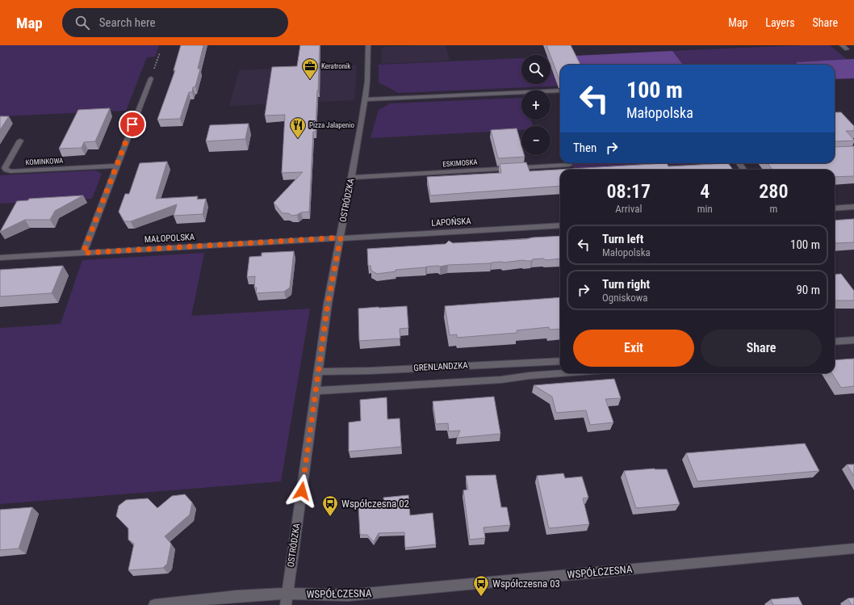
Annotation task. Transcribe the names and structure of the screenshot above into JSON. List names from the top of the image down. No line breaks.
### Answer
{"streets":{"street":["KOMINKOWA","ESKIMOSKA","OSTRÓDZKA","LAPOŃSKA","MAŁOPOLSKA","GRENLANDZKA","WSPÓŁCZESNA"]},"crossings":[["ESKIMOSKA","OSTRÓDZKA"],["OSTRÓDZKA","LAPOŃSKA"],["OSTRÓDZKA","MAŁOPOLSKA"],["OSTRÓDZKA","GRENLANDZKA"],["OSTRÓDZKA","WSPÓŁCZESNA"],["LAPOŃSKA","MAŁOPOLSKA"]],"places":{"office":["Keratronik"],"restaurant":["Pizza Jalapenio"],"bus stop":["Współczesna 02","Współczesna 03"]},"page":{"header":"Map","search":"Search here","nav":["Map","Layers","Share"],"map_buttons":["+","−"],"turn":["100 m","Małopolska"],"then":"Then","eta":["08:17","Arrival","4","min","280","m"],"list":[{"name":"Turn left","note":"Małopolska","value":"100 m"},{"name":"Turn right","note":"Ogniskowa","value":"90 m"}],"buttons":["Exit","Share"]}}
